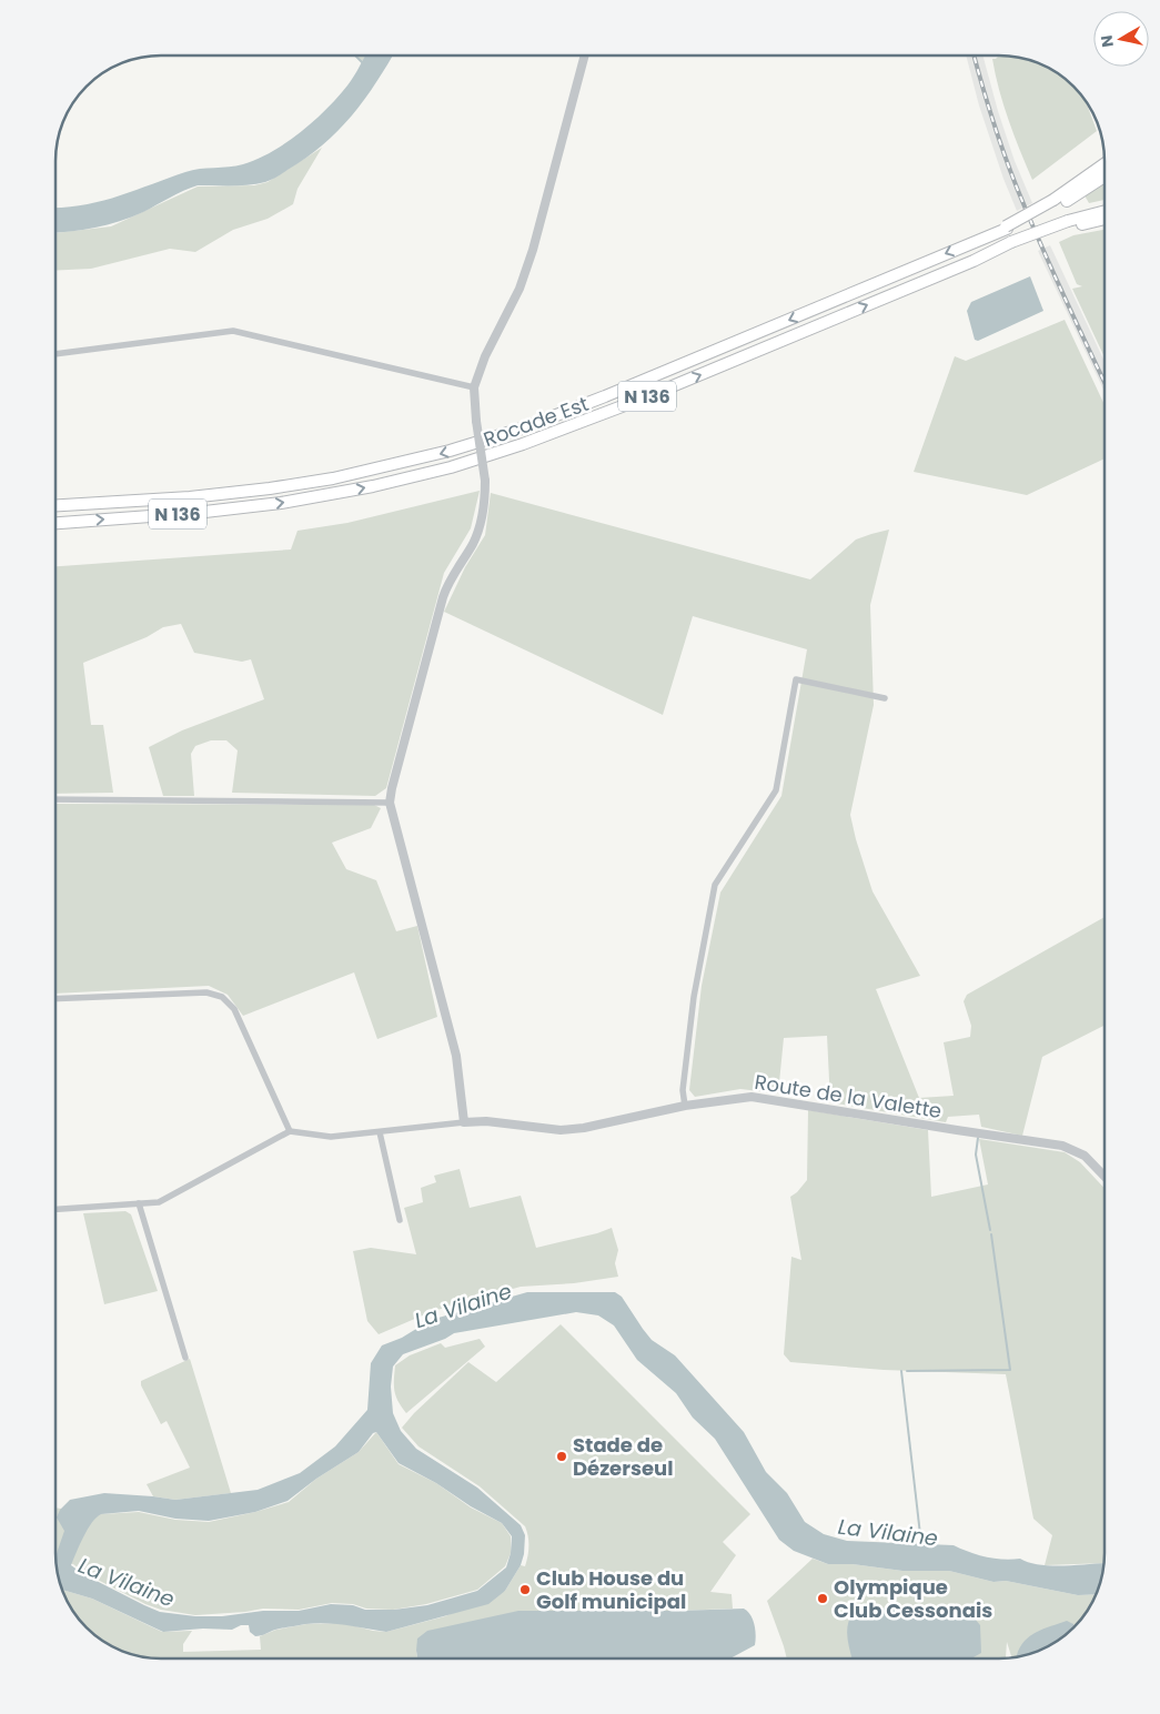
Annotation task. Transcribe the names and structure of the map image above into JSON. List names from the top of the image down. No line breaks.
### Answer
{"streets":{"highway":["N 136","Rocade Est"],"street":["Route de la Valette"]},"crossings":[["N 136","Rocade Est"]],"water":["La Vilaine"],"places":["Stade de Dézerseul","Club House du Golf municipal","Olympique Club Cessonais"],"north":"left"}
